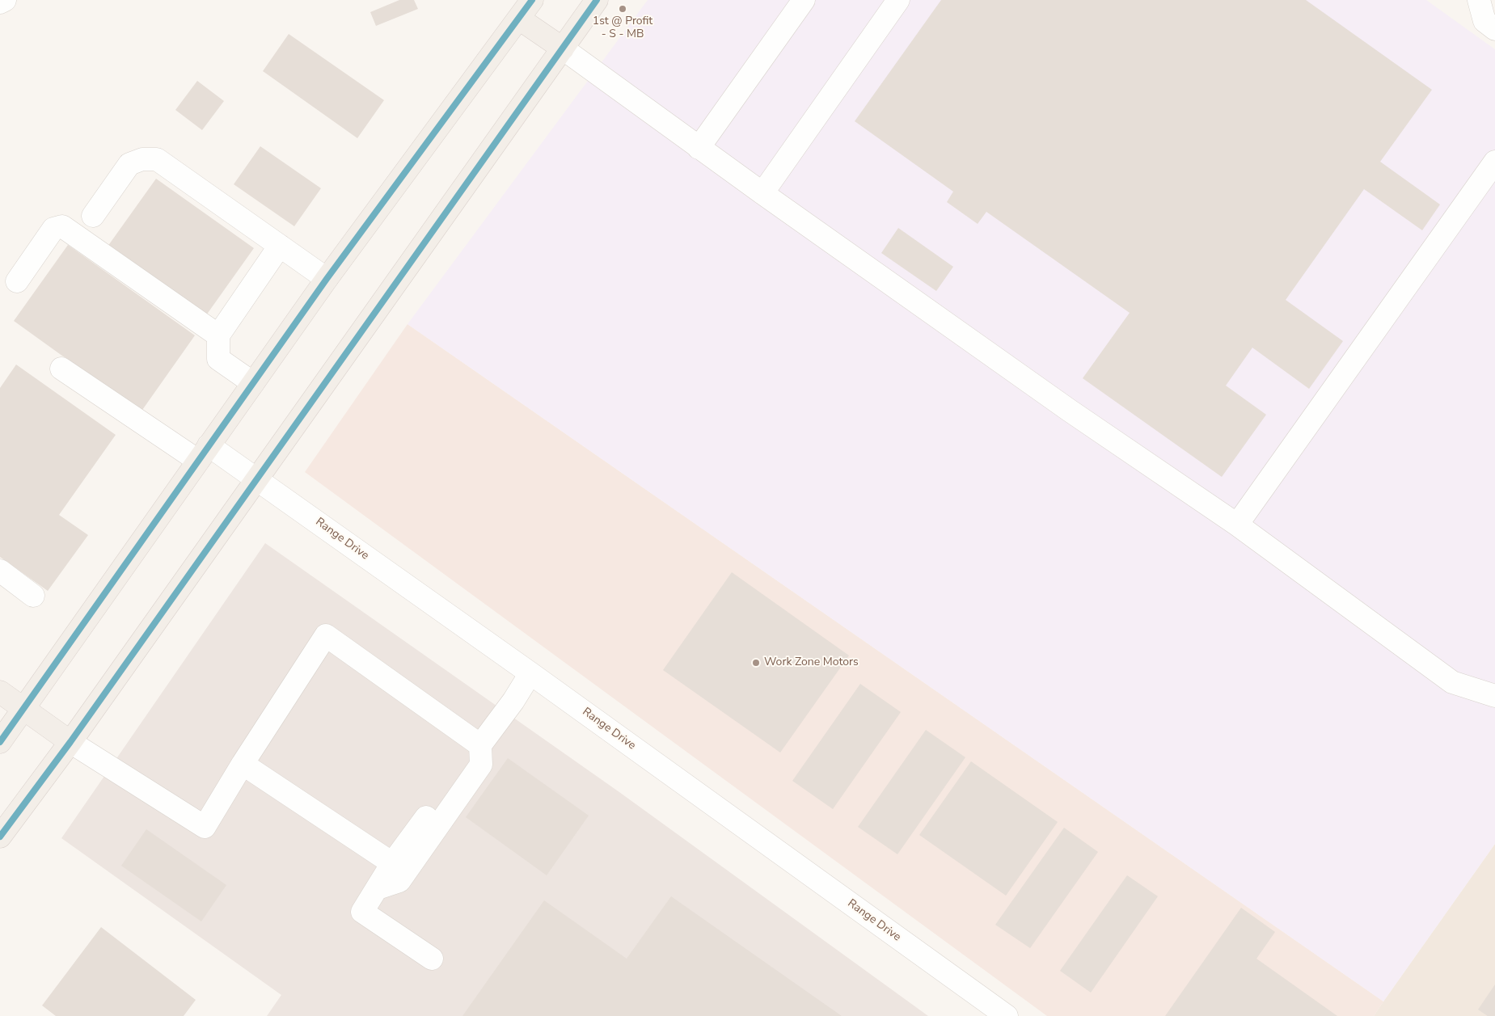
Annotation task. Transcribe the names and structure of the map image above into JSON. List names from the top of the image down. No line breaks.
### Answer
{"streets":{"street":["Range Drive"]},"places":["1st @ Profit - S - MB","Work Zone Motors"]}
